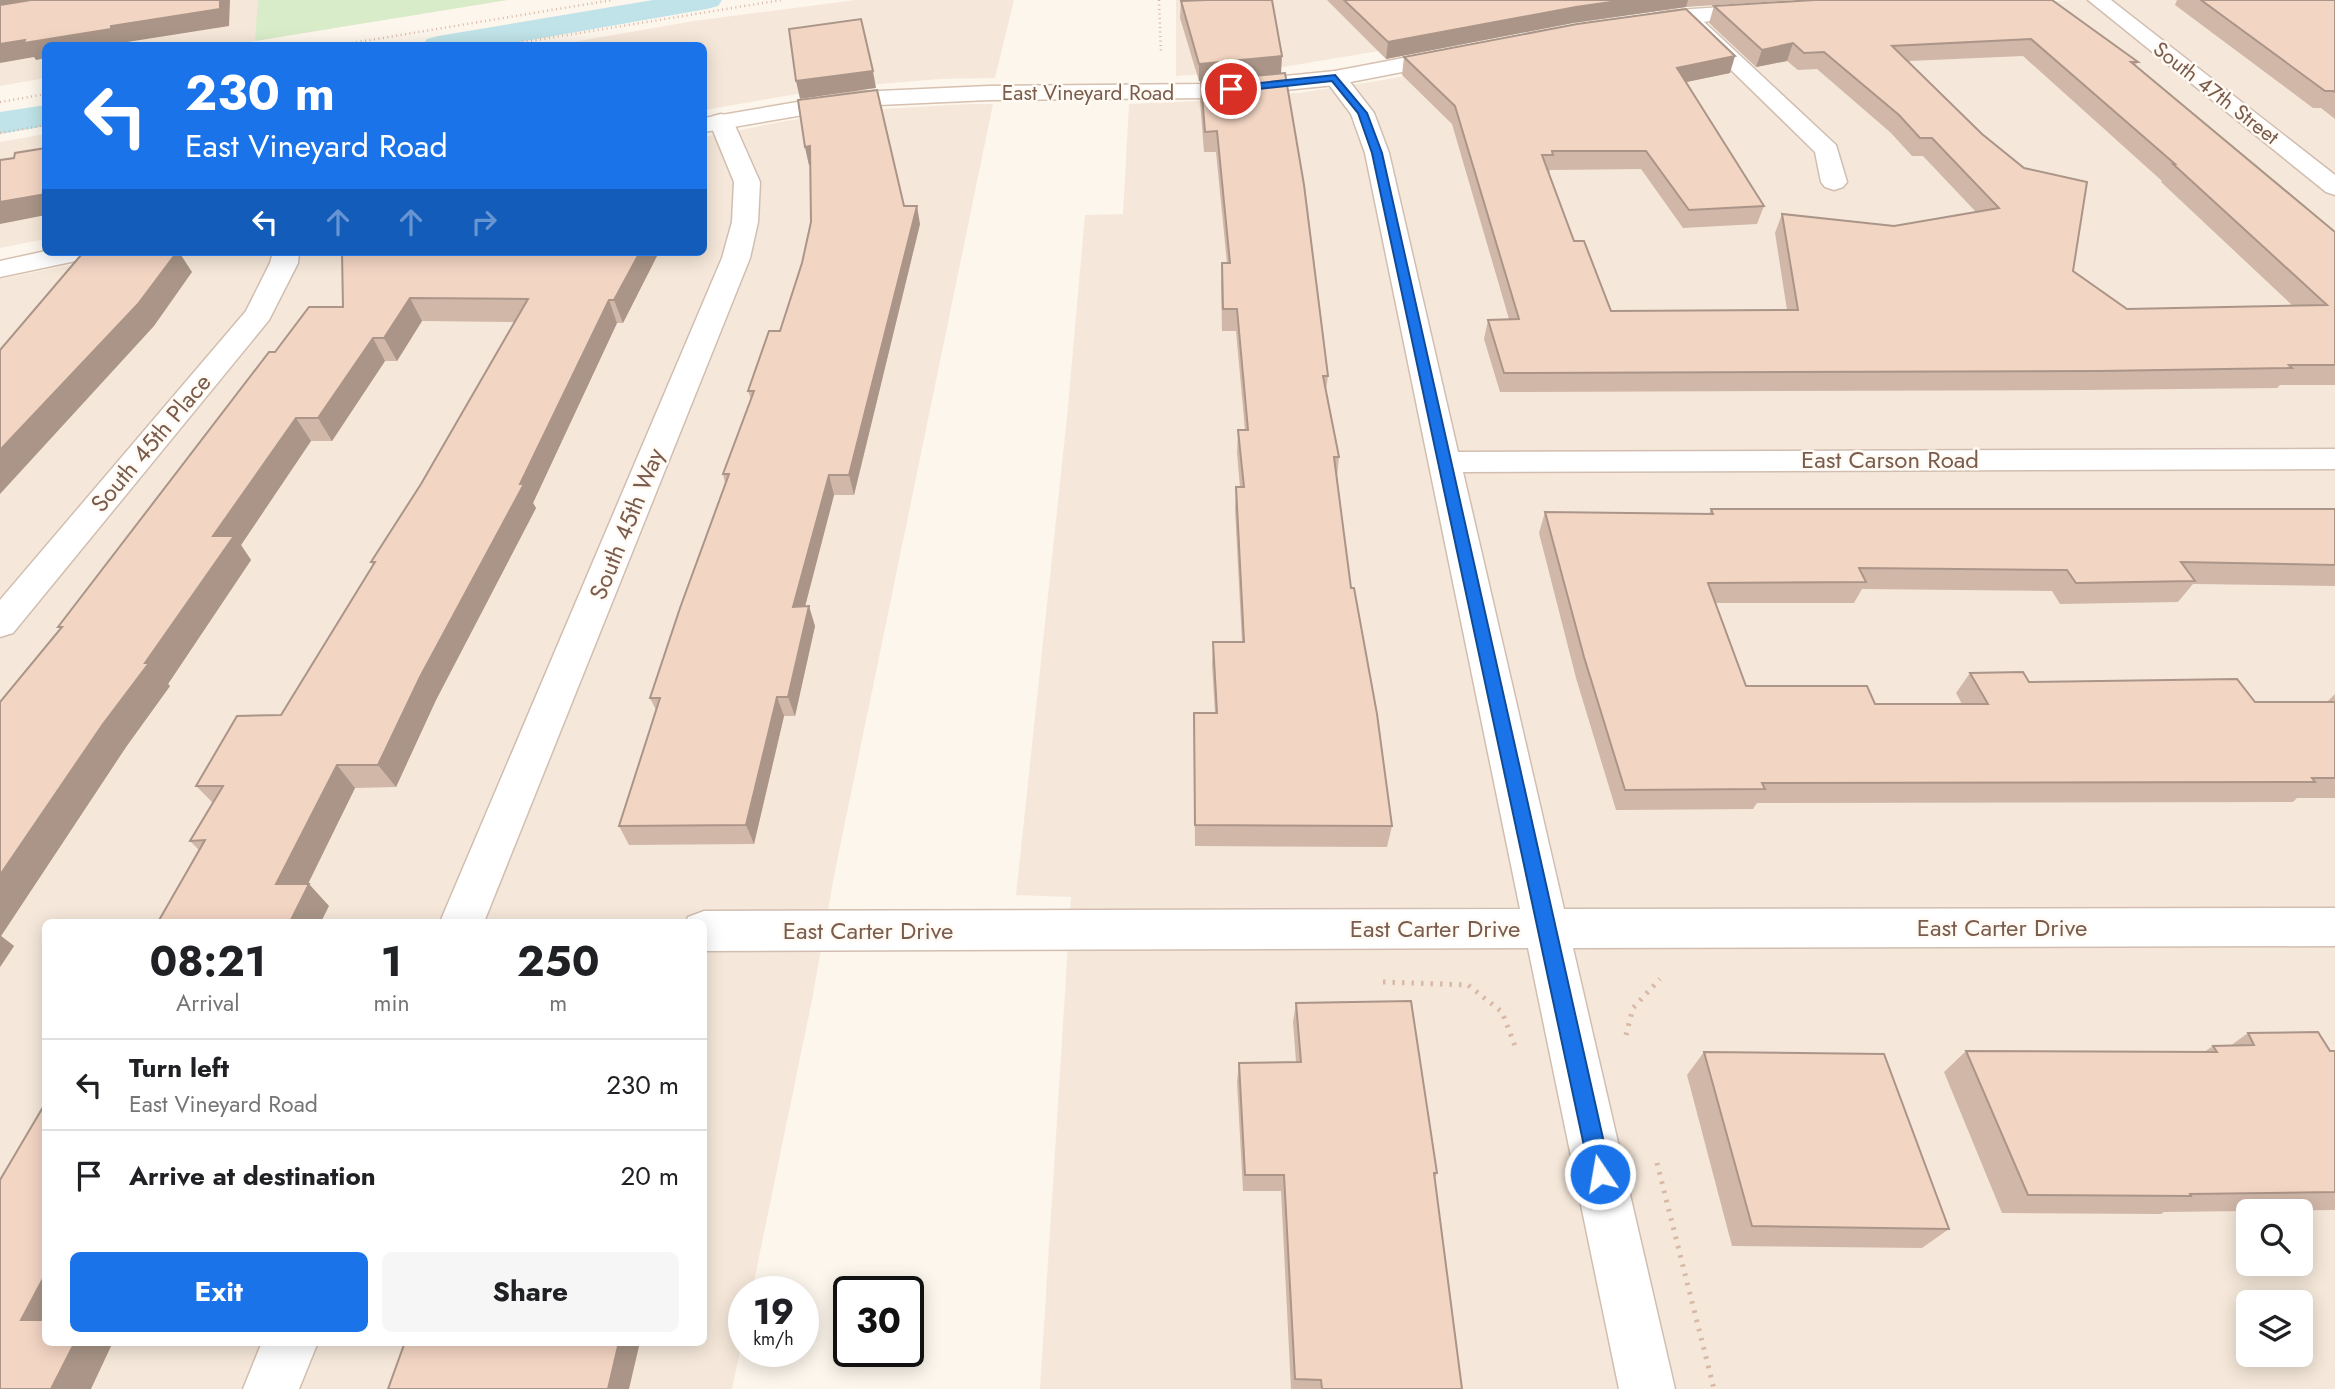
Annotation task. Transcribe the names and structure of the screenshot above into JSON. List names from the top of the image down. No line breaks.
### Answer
{"streets":{"street":["East Vineyard Road","South 47th Street","South 45th Place","East Carson Road","South 45th Way","East Carter Drive"]},"crossings":[["East Vineyard Road","South 45th Way"]],"page":{"turn":["230 m","East Vineyard Road"],"eta":["08:21","Arrival","1","min","250","m"],"list":[{"name":"Turn left","note":"East Vineyard Road","value":"230 m"},{"name":"Arrive at destination","value":"20 m"}],"buttons":["Exit","Share"],"speed":"19 km/h","limit":"30"}}
